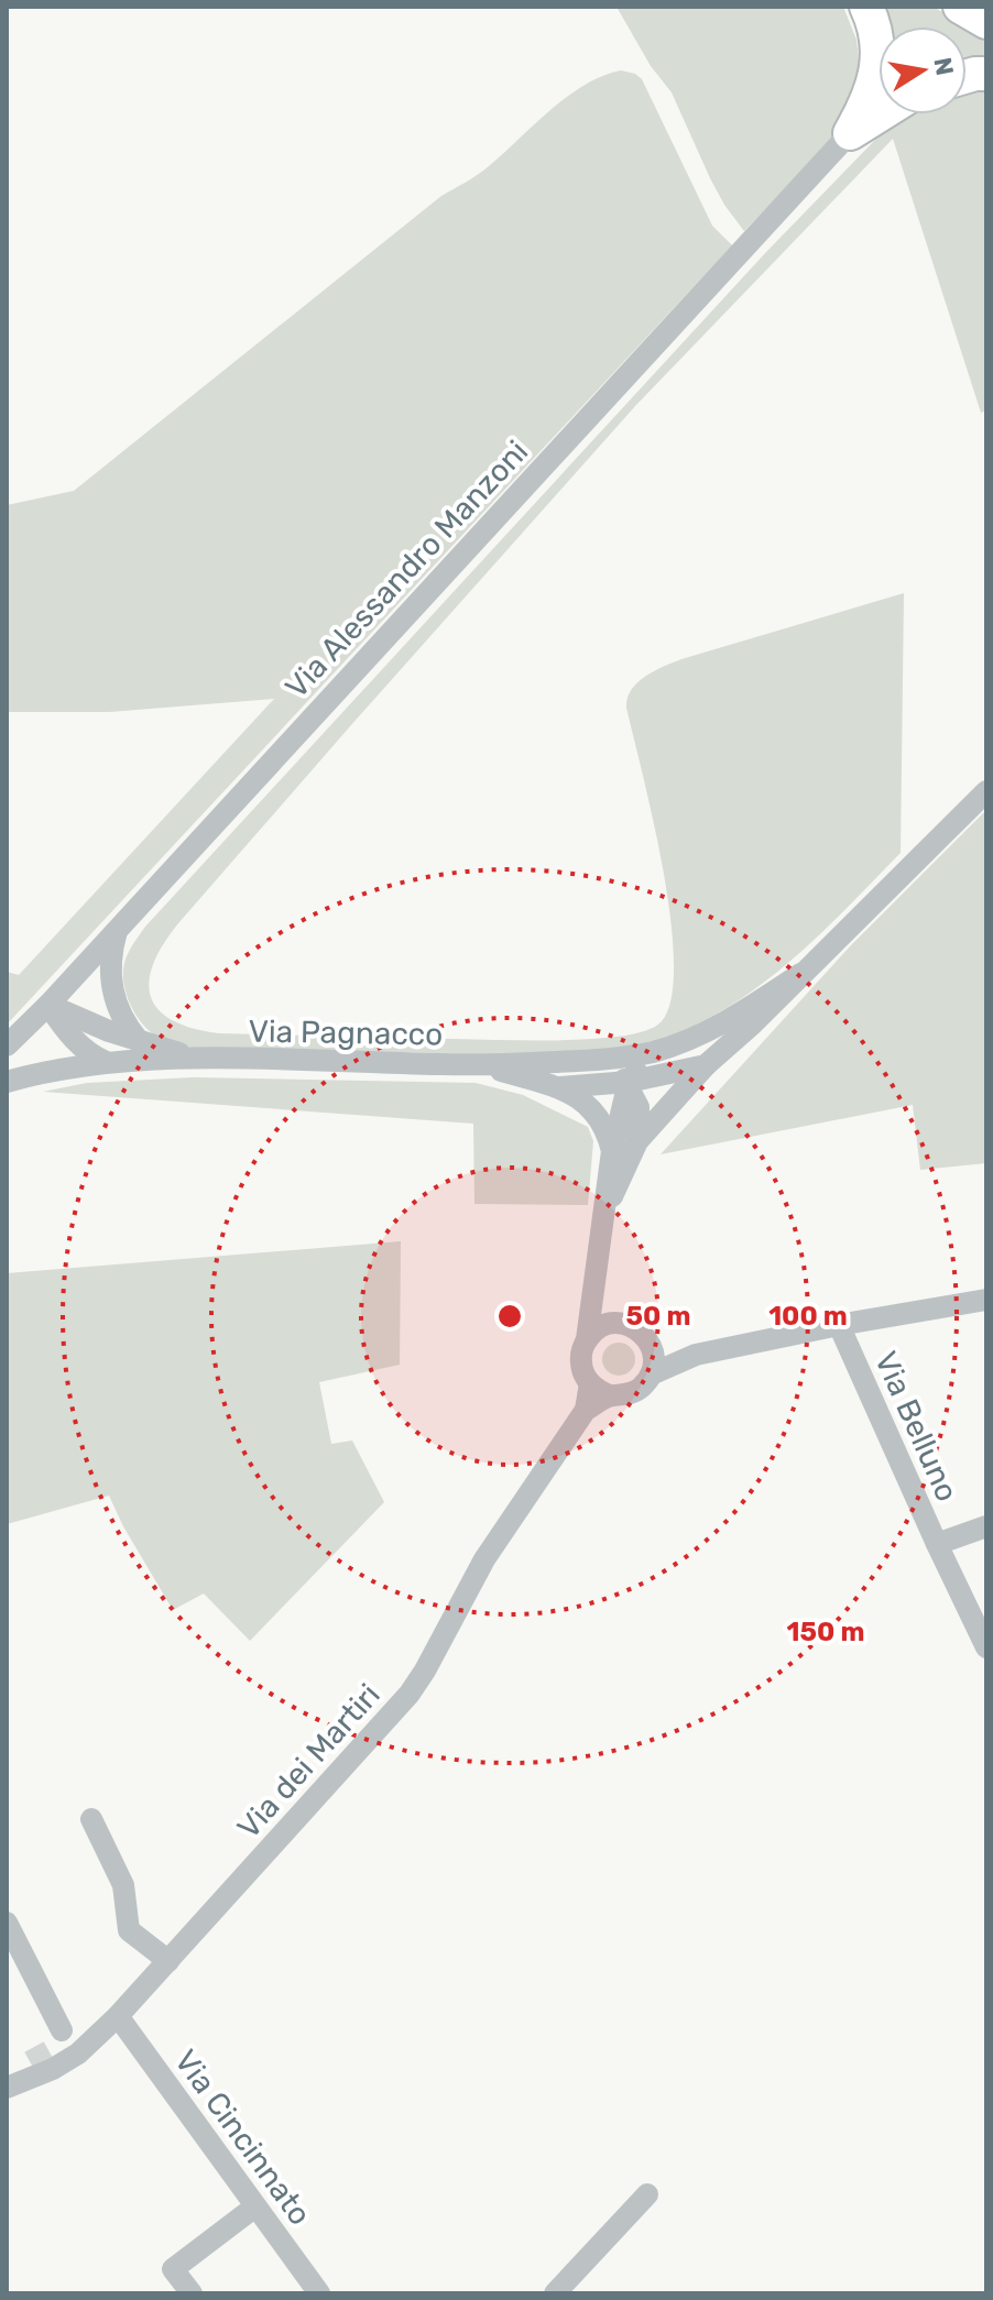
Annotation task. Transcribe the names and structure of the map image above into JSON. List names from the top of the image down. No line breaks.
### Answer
{"streets":{"street":["Via Alessandro Manzoni","Via Pagnacco","Via Belluno","Via dei Martiri","Via Cincinnato"]},"crossings":[["Via Alessandro Manzoni","Via Pagnacco"],["Via Pagnacco","Via dei Martiri"],["Via dei Martiri","Via Cincinnato"]],"north":"right","rings":["50 m","100 m","150 m"]}
